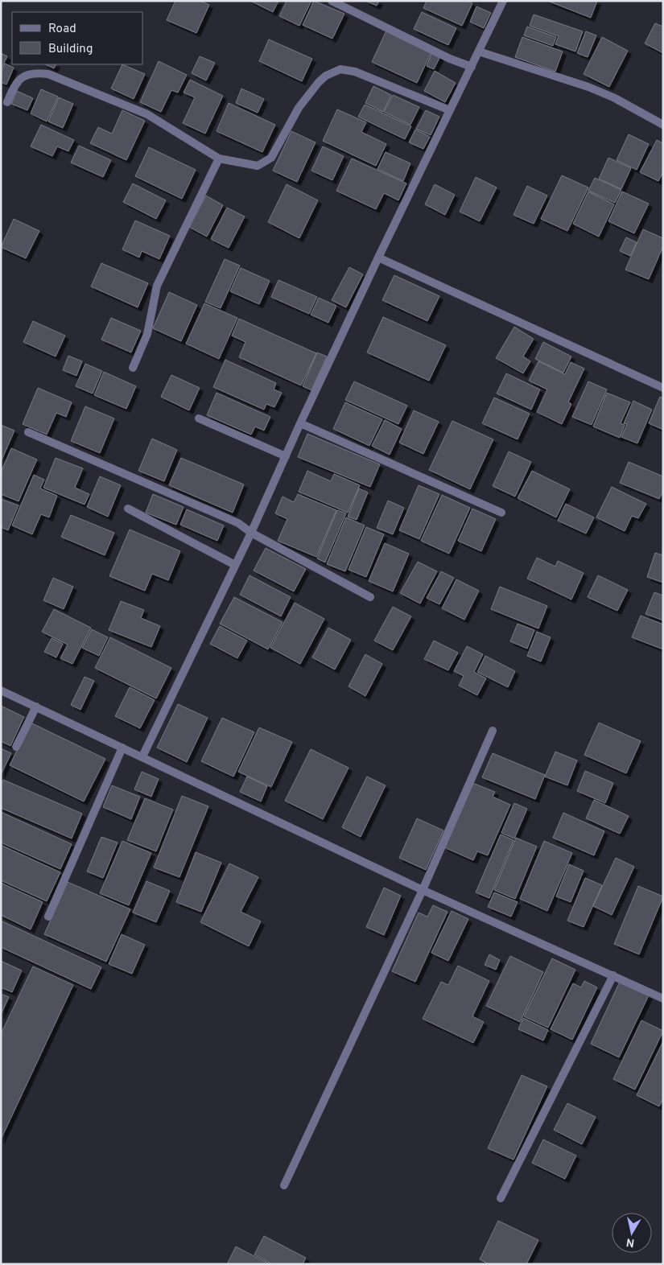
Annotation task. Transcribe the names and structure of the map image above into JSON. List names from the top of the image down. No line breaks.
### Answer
{"legend":["Road","Building"],"north":"bottom"}
